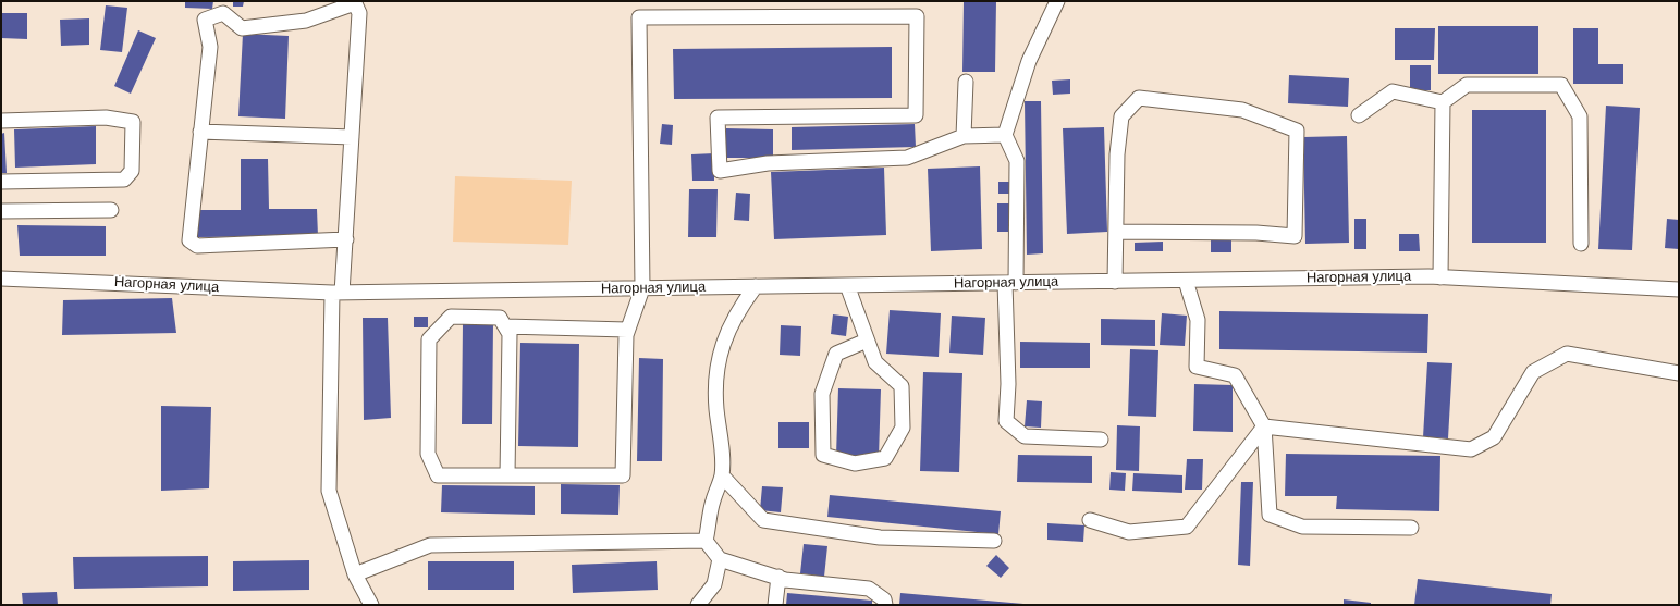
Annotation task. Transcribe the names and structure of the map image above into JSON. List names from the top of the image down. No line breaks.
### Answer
{"streets":{"street":["Нагорная улица"]}}
